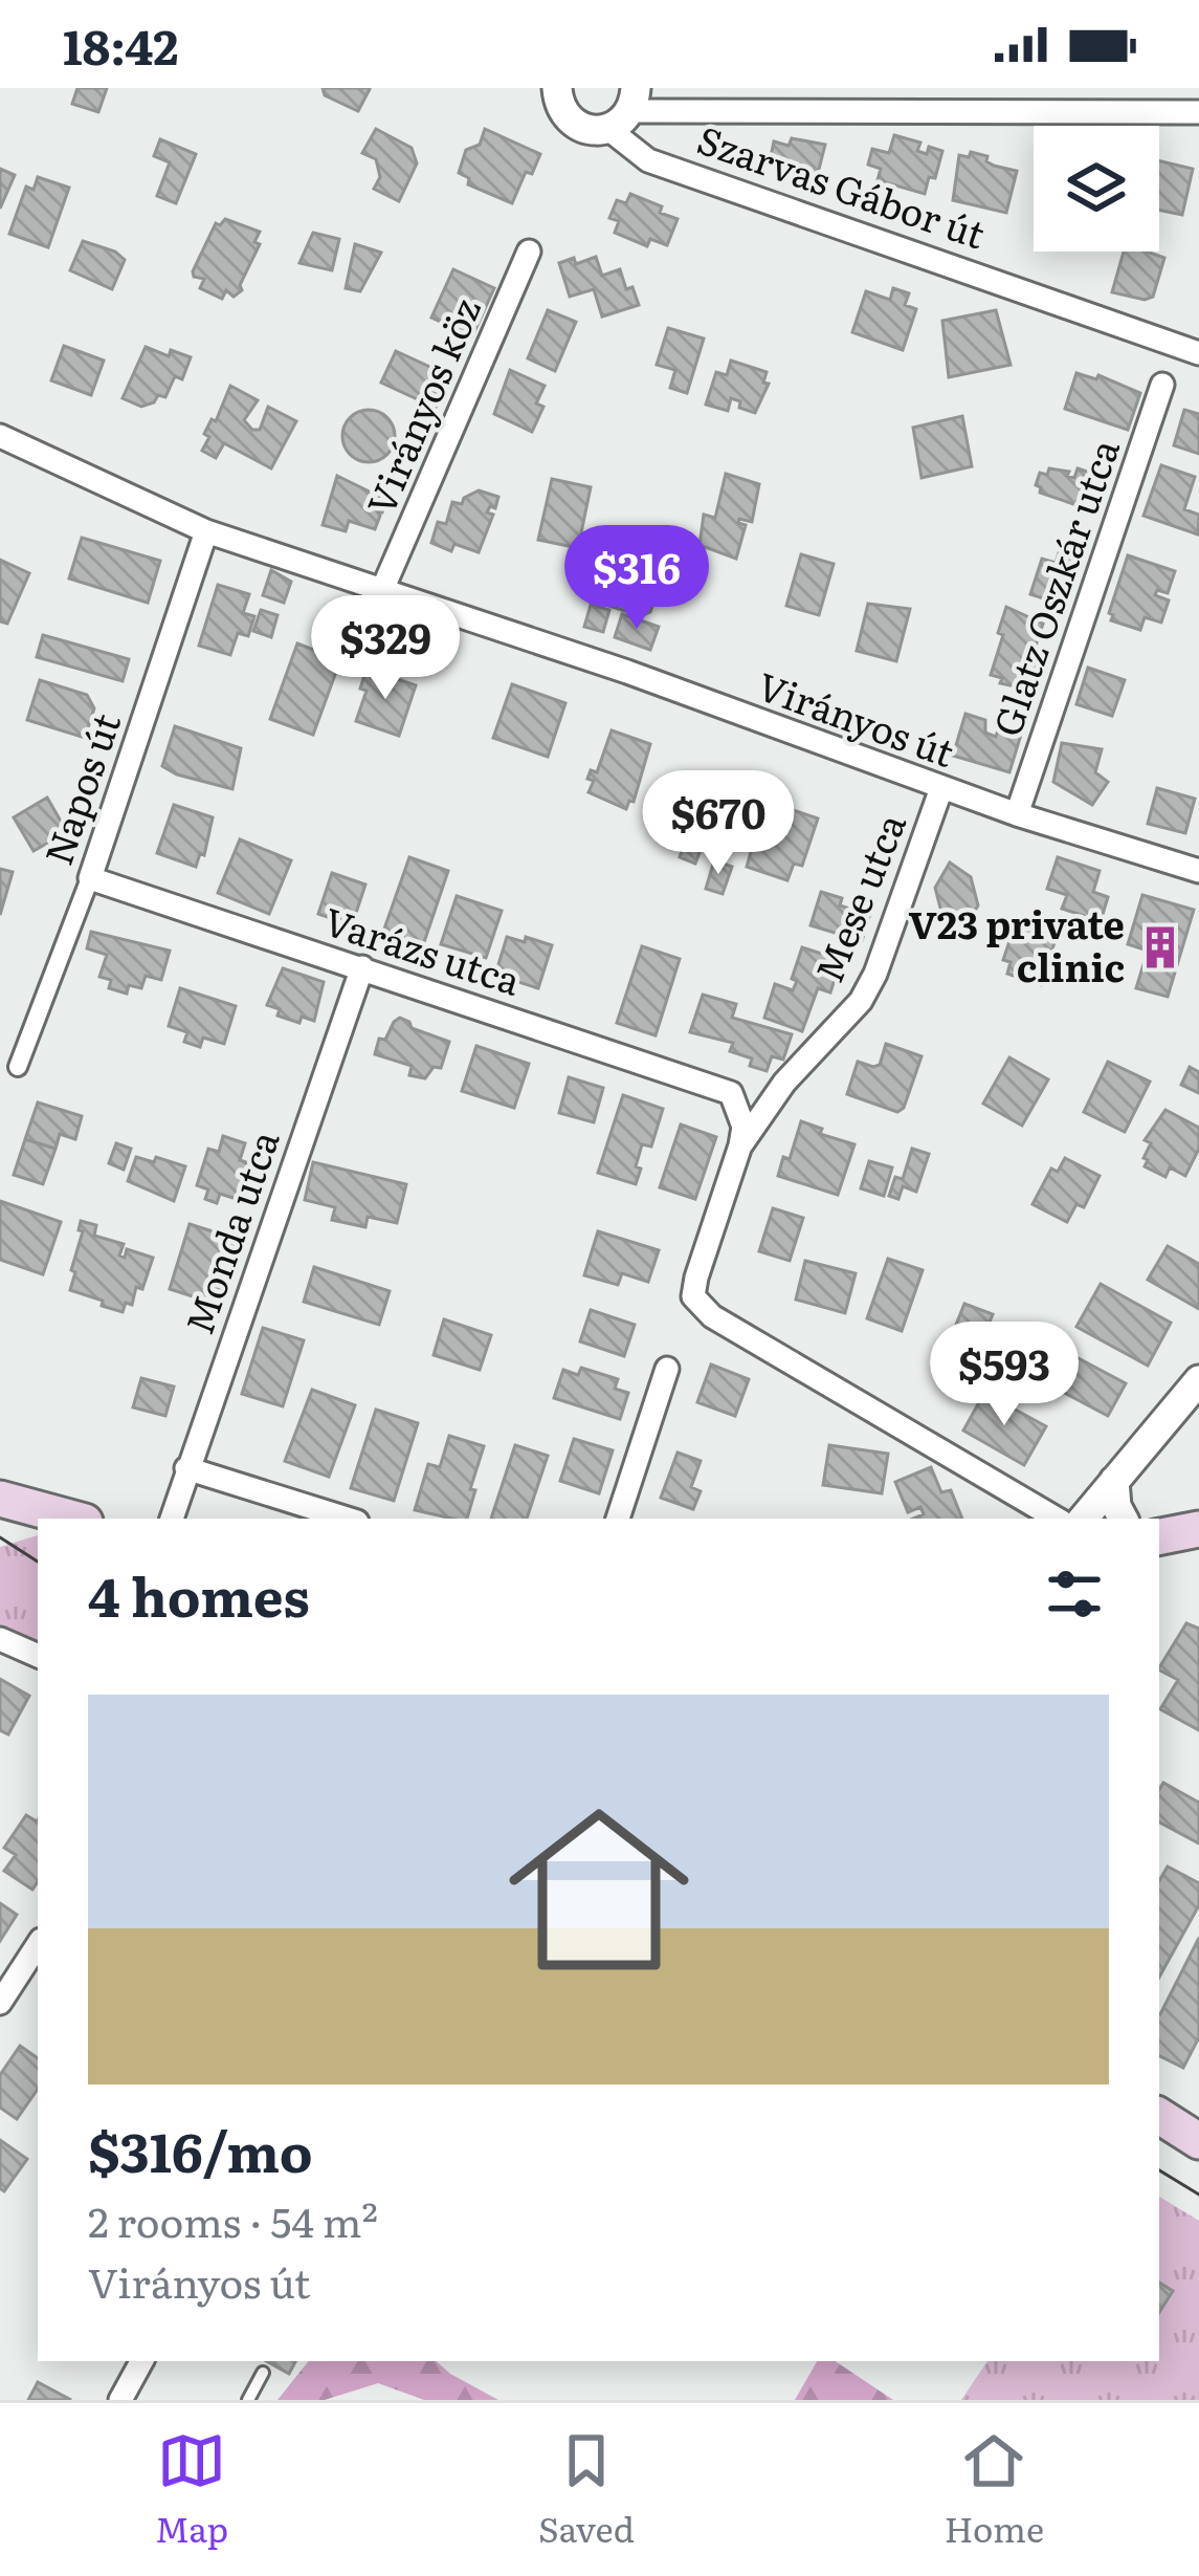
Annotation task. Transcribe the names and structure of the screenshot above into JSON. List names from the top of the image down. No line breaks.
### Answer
{"streets":{"street":["Szarvas Gábor út","Virányos köz","Glatz Oszkár utca","Virányos út","Napos út","Mese utca","Varázs utca","Monda utca"]},"crossings":[["Virányos köz","Virányos út"],["Glatz Oszkár utca","Virányos út"],["Virányos út","Napos út"],["Virányos út","Mese utca"],["Napos út","Varázs utca"],["Mese utca","Varázs utca"],["Varázs utca","Monda utca"]],"places":{"building":["V23 private clinic"]},"page":{"status":"18:42","price":["$316","$329","$670","$593"],"heading":"4 homes","list":[{"name":"$316/mo","note":"2 rooms · 54 m² · Virányos út"}],"tabs":["Map","Saved","Home"]}}
